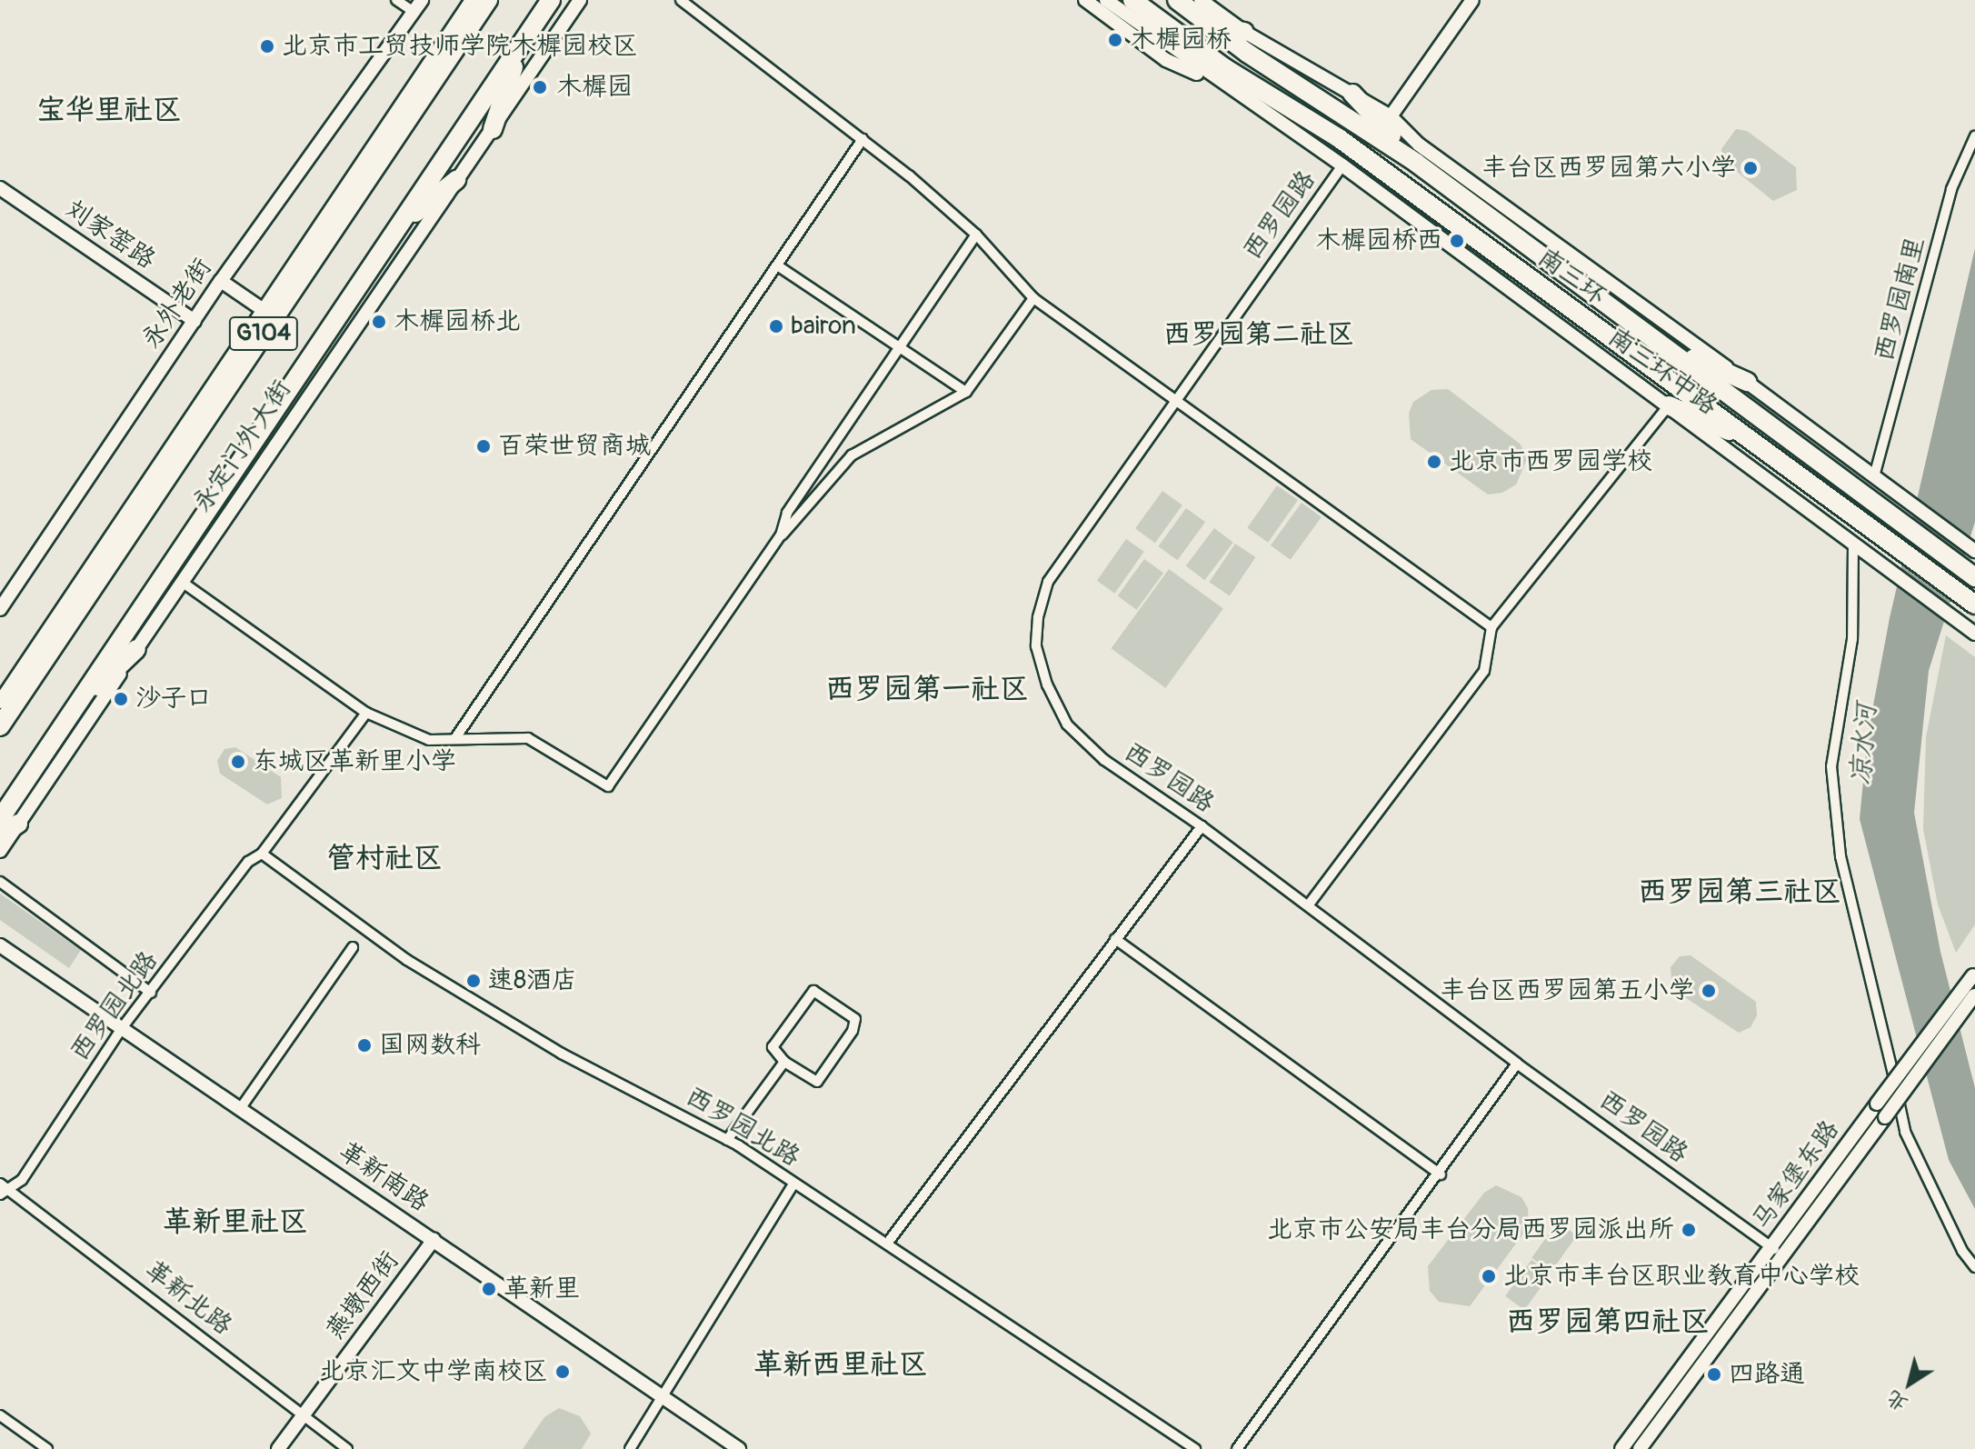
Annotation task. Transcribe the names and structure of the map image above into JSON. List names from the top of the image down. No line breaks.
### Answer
{"streets":{"highway":["南三环","G104","永定门外大街"],"street":["西罗园路","刘家窑路","西罗园南里","永外老街","南三环中路","西罗园北路","马家堡东路","革新南路","燕墩西街","革新北路"]},"crossings":[["西罗园路","南三环中路"],["西罗园路","马家堡东路"],["刘家窑路","永外老街"],["西罗园南里","南三环中路"],["西罗园北路","革新南路"],["西罗园北路","革新北路"],["革新南路","燕墩西街"],["燕墩西街","革新北路"]],"districts":["宝华里社区","西罗园第二社区","西罗园第一社区","管村社区","西罗园第三社区","革新里社区","西罗园第四社区","革新西里社区"],"water":["凉水河"],"places":["木樨园桥","北京市工贸技师学院木樨园校区","木樨园","丰台区西罗园第六小学","木樨园桥西","木樨园桥北","bairon","百荣世贸商城","北京市西罗园学校","沙子口","东城区革新里小学","速8酒店","丰台区西罗园第五小学","国网数科","北京市公安局丰台分局西罗园派出所","北京市丰台区职业教育中心学校","革新里","北京汇文中学南校区","四路通"],"north":"bottom left"}
